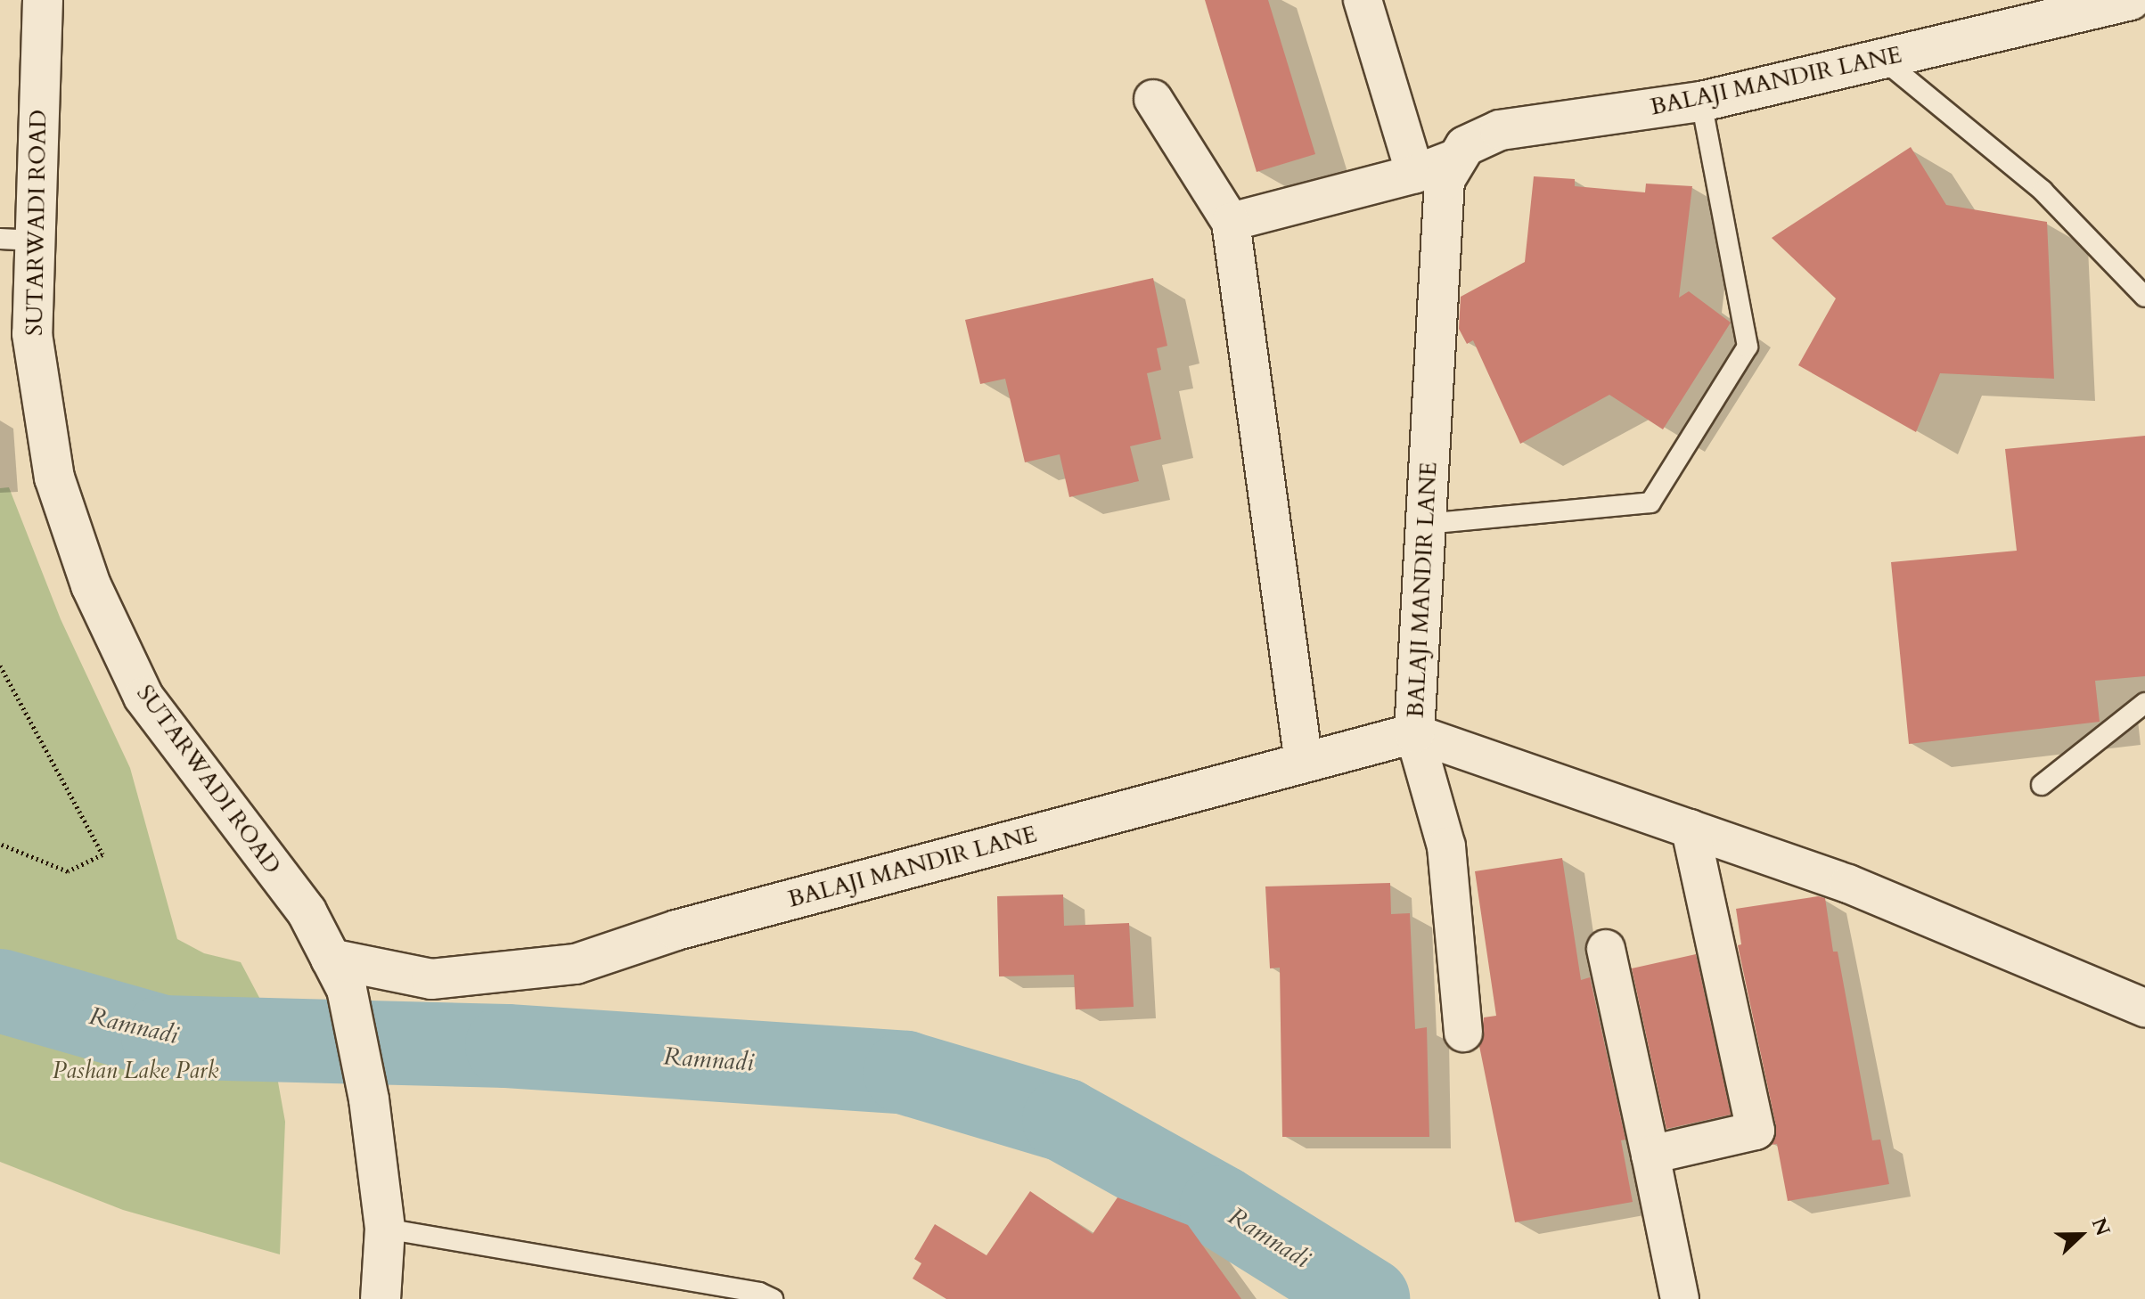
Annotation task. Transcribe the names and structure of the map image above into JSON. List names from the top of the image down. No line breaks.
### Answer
{"streets":{"street":["BALAJI MANDIR LANE","SUTARWADI ROAD"]},"crossings":[["BALAJI MANDIR LANE","SUTARWADI ROAD"]],"water":["Ramnadi"],"parks":["Pashan Lake Park"],"north":"right"}
